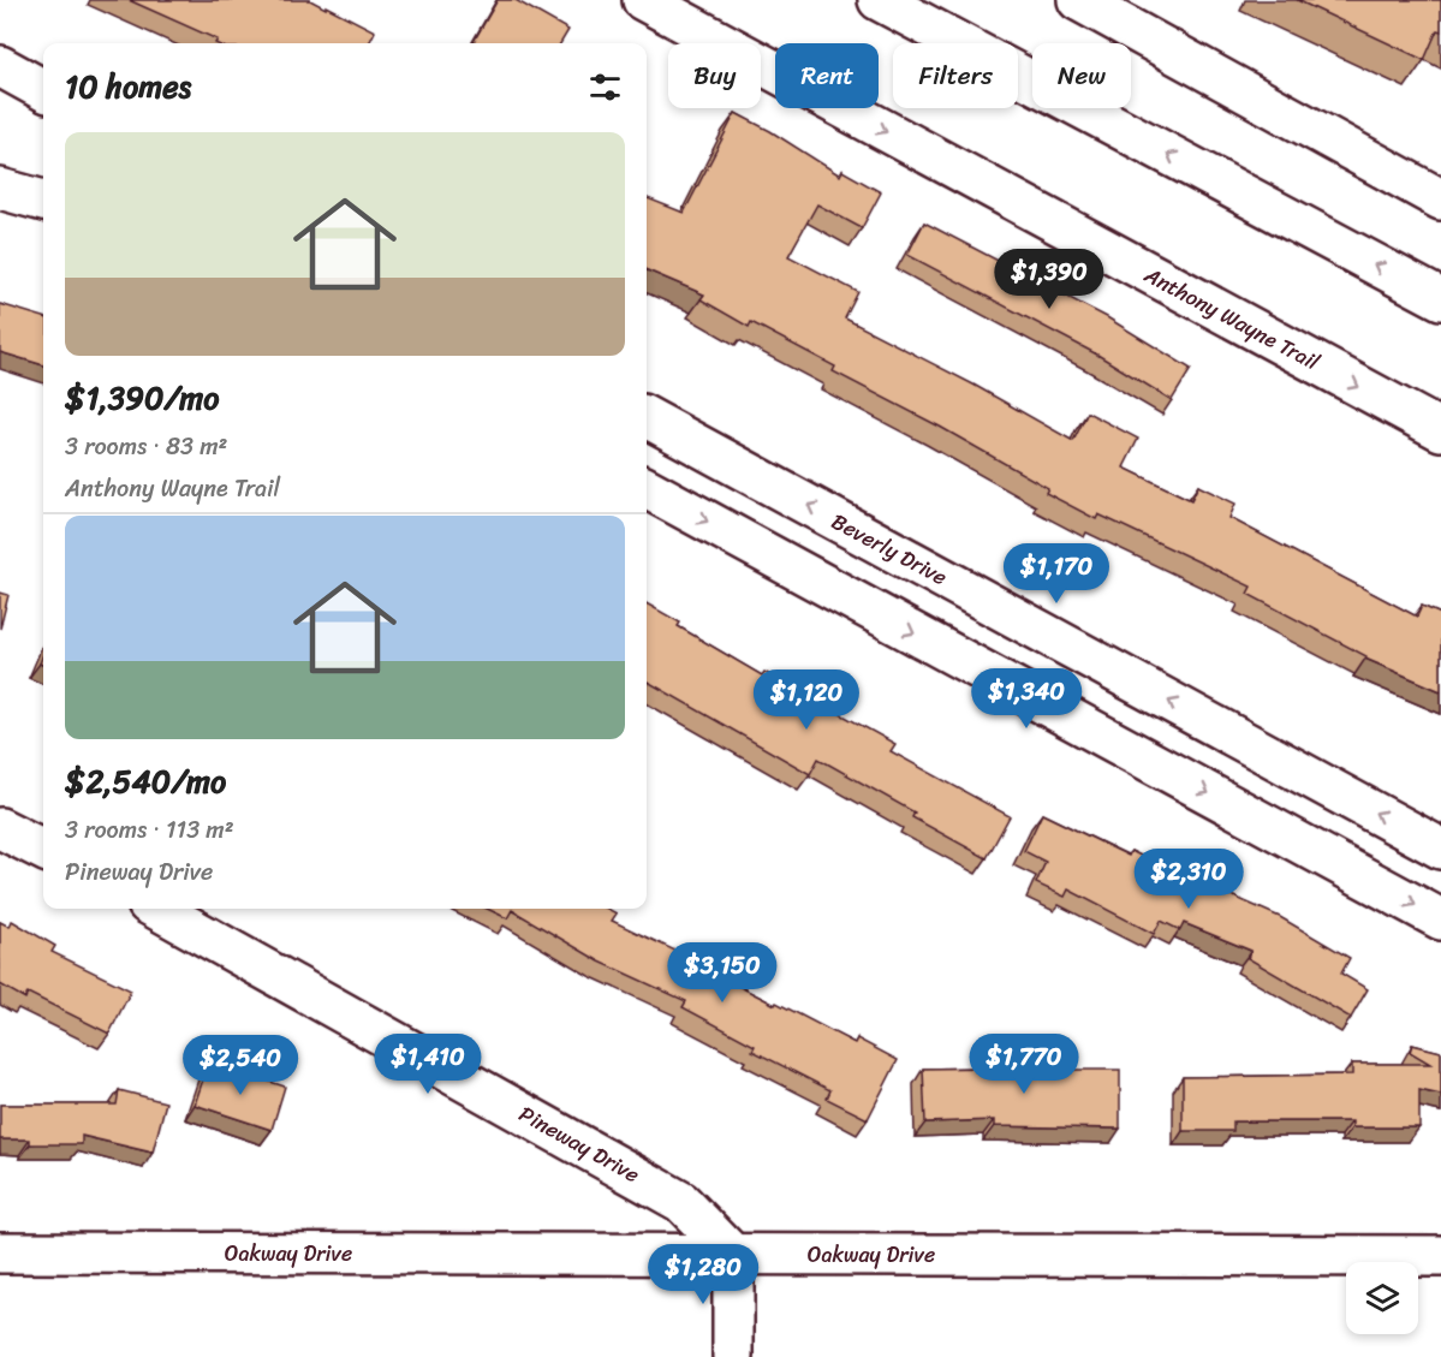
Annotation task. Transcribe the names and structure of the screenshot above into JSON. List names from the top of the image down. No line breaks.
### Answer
{"streets":{"main road":["Anthony Wayne Trail","Beverly Drive","Pineway Drive","Oakway Drive"]},"crossings":[["Pineway Drive","Oakway Drive"]],"page":{"chip":["Buy","Rent","Filters","New"],"heading":"10 homes","list":[{"name":"$1,390/mo","note":"3 rooms · 83 m² · Anthony Wayne Trail"},{"name":"$2,540/mo","note":"3 rooms · 113 m² · Pineway Drive"}],"price":["$1,390","$1,170","$1,340","$1,120","$2,310","$3,150","$1,410","$1,770","$2,540","$1,280"]}}
